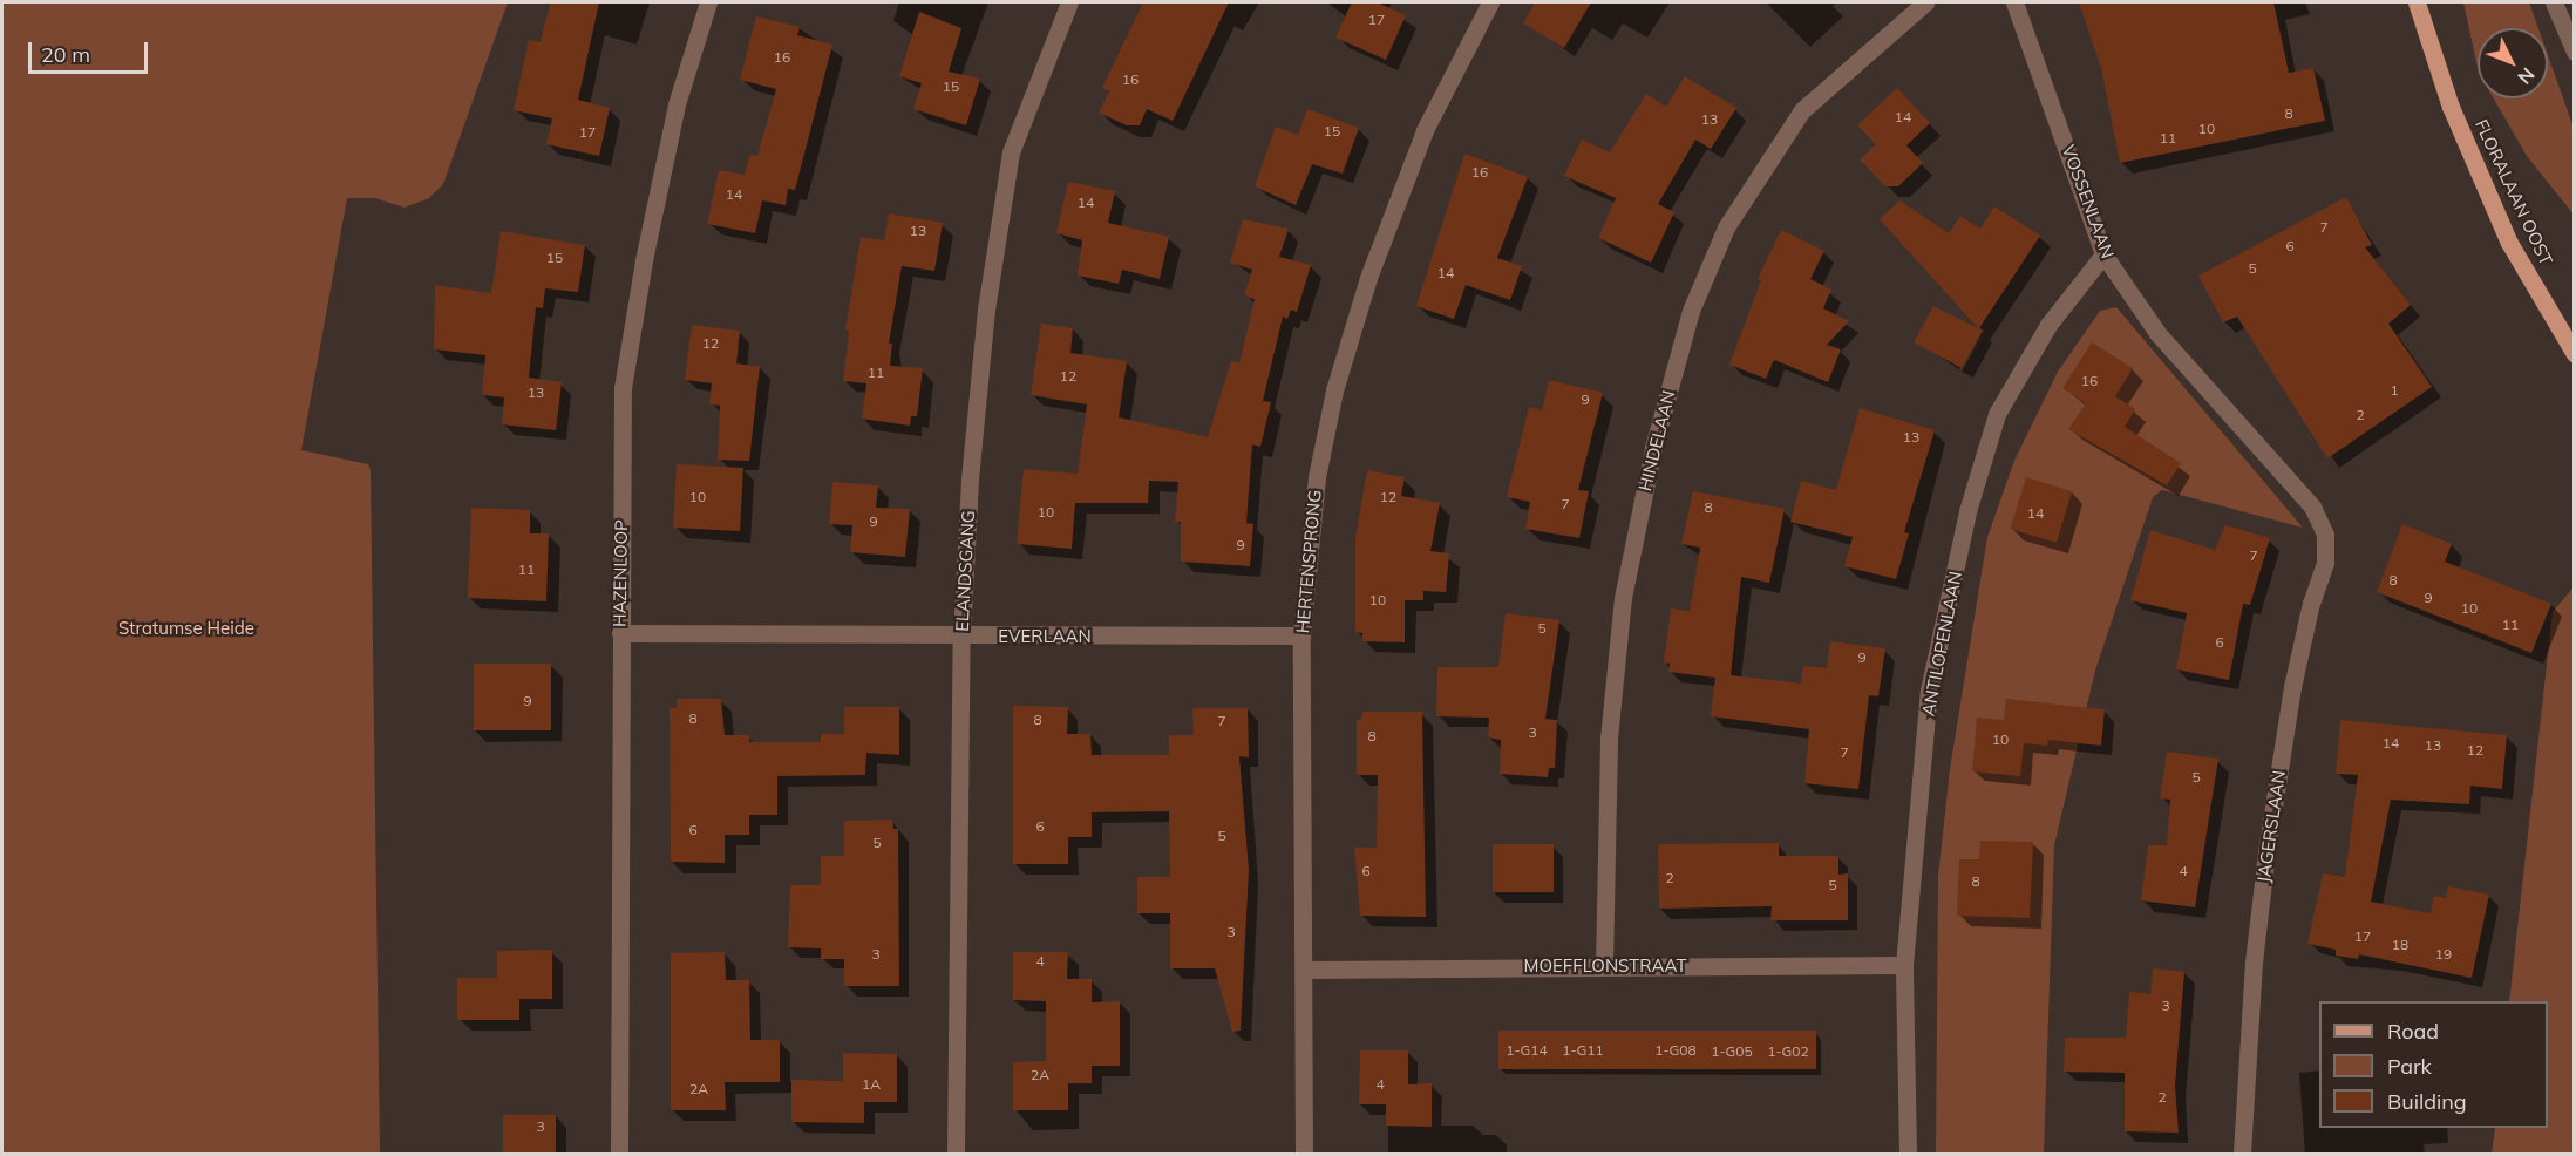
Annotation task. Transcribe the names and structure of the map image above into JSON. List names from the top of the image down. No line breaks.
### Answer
{"streets":{"main road":["FLORALAAN OOST"],"street":["VOSSENLAAN","HINDELAAN","HERTENSPRONG","ELANDSGANG","HAZENLOOP","EVERLAAN","ANTILOPENLAAN","JAGERSLAAN","MOEFFLONSTRAAT"]},"crossings":[["VOSSENLAAN","ANTILOPENLAAN"],["VOSSENLAAN","JAGERSLAAN"],["HINDELAAN","MOEFFLONSTRAAT"],["HERTENSPRONG","EVERLAAN"],["HERTENSPRONG","MOEFFLONSTRAAT"],["ELANDSGANG","EVERLAAN"],["HAZENLOOP","EVERLAAN"],["ANTILOPENLAAN","MOEFFLONSTRAAT"]],"parks":["Stratumse Heide"],"house_numbers":["17","16","16","15","8","14","13","10","15","17","11","16","14","14","7","13","6","15","5","14","12","11","12","16","1","13","9","2","13","10","12","7","8","10","14","9","9","7","11","8","9","10","10","11","5","6","9","9","8","8","7","3","8","10","14","13","12","7","5","6","6","5","5","6","4","2","8","5","3","17","18","3","19","4","3","1-G14","1-G11","1-G08","1-G05","1-G02","2A","1A","4","2A","2","3"],"legend":["Road","Park","Building"],"scale_bar":"20 m","north":"bottom right"}
